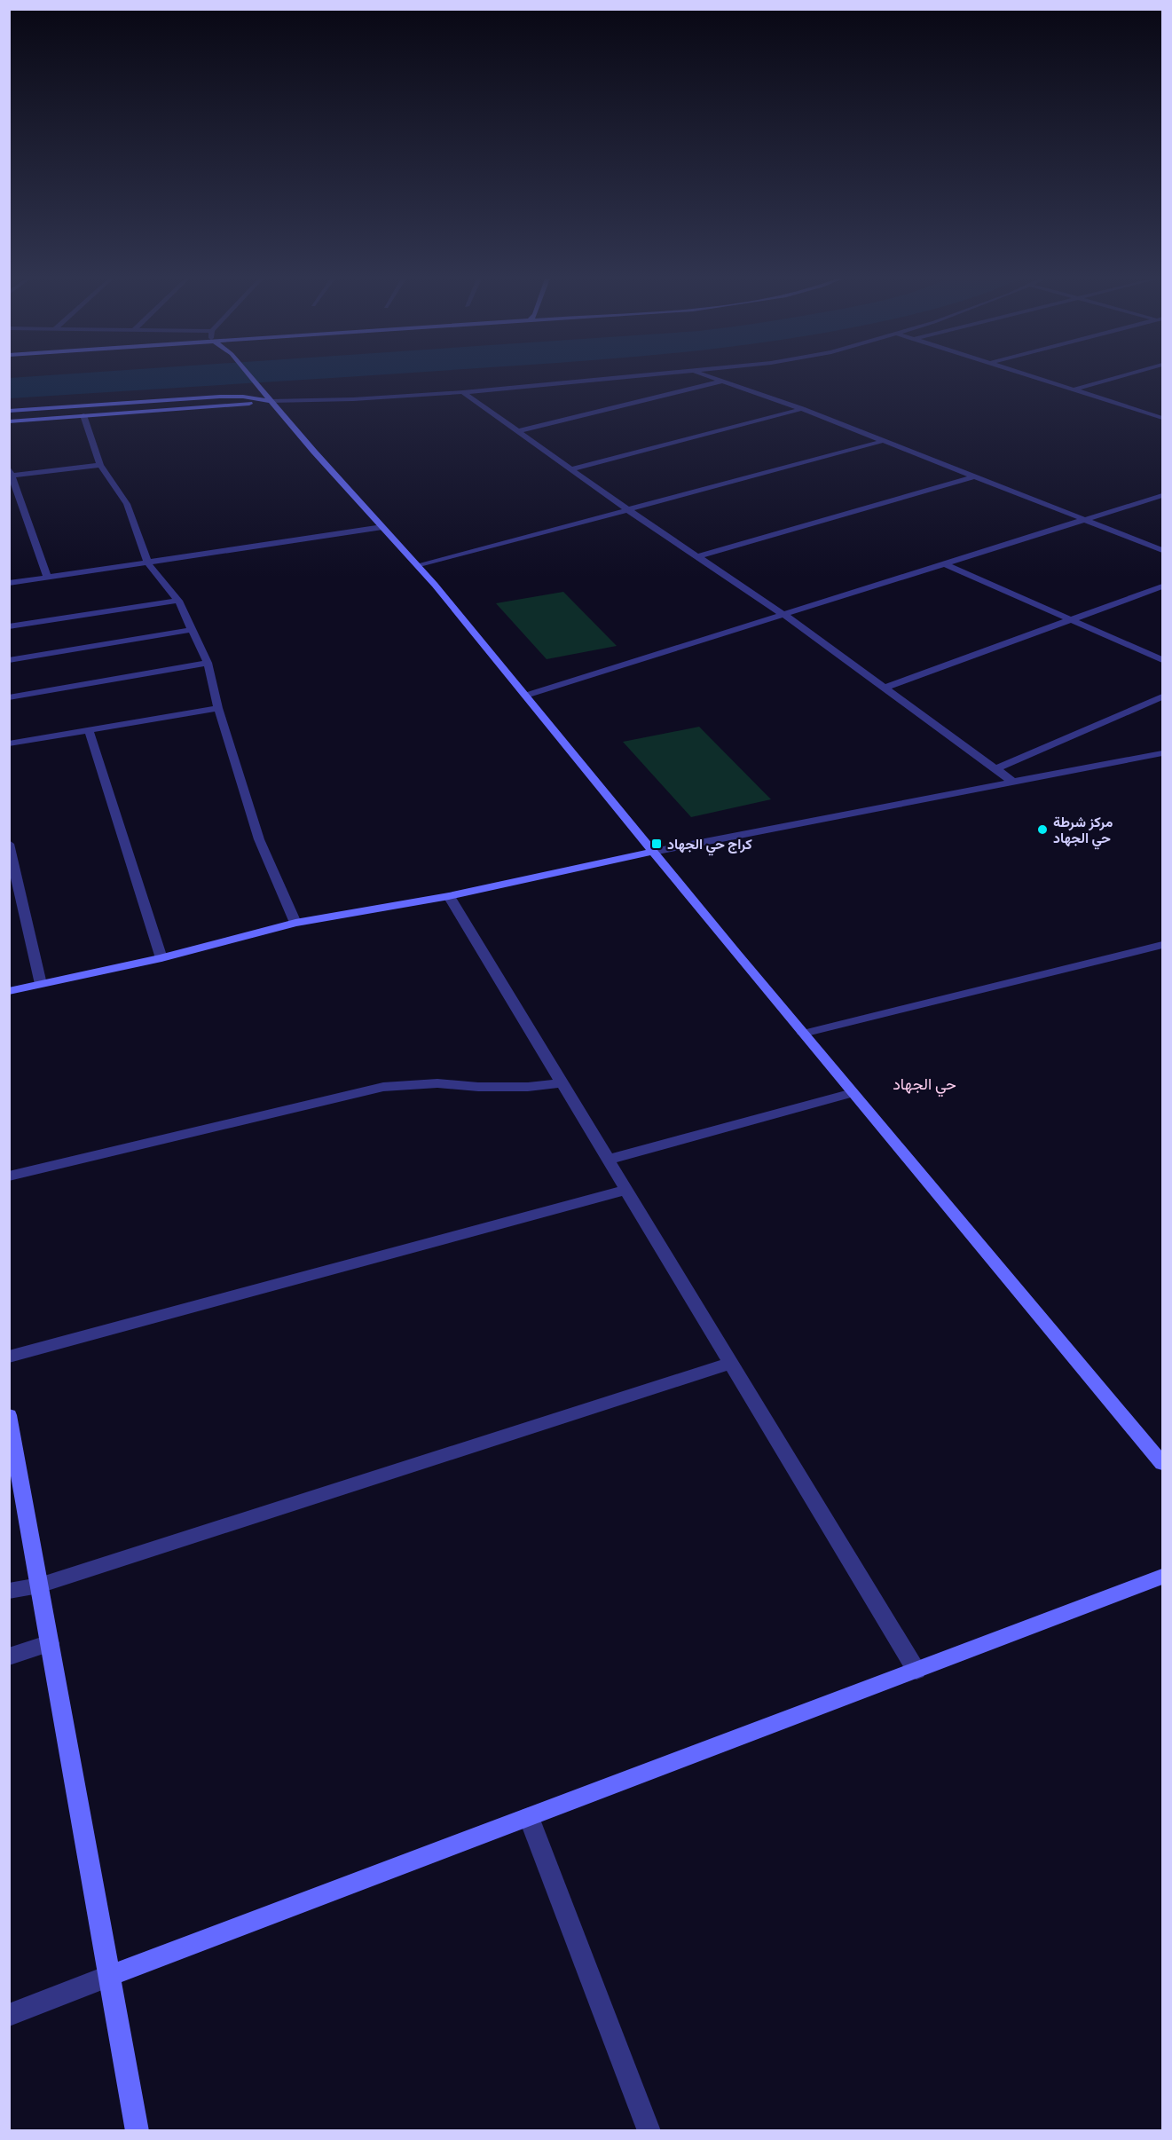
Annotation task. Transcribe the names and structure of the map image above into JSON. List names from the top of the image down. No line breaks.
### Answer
{"districts":["حي الجهاد"],"places":{"other":["مركز شرطة حي الجهاد"],"transit":["كراج حي الجهاد"]}}
